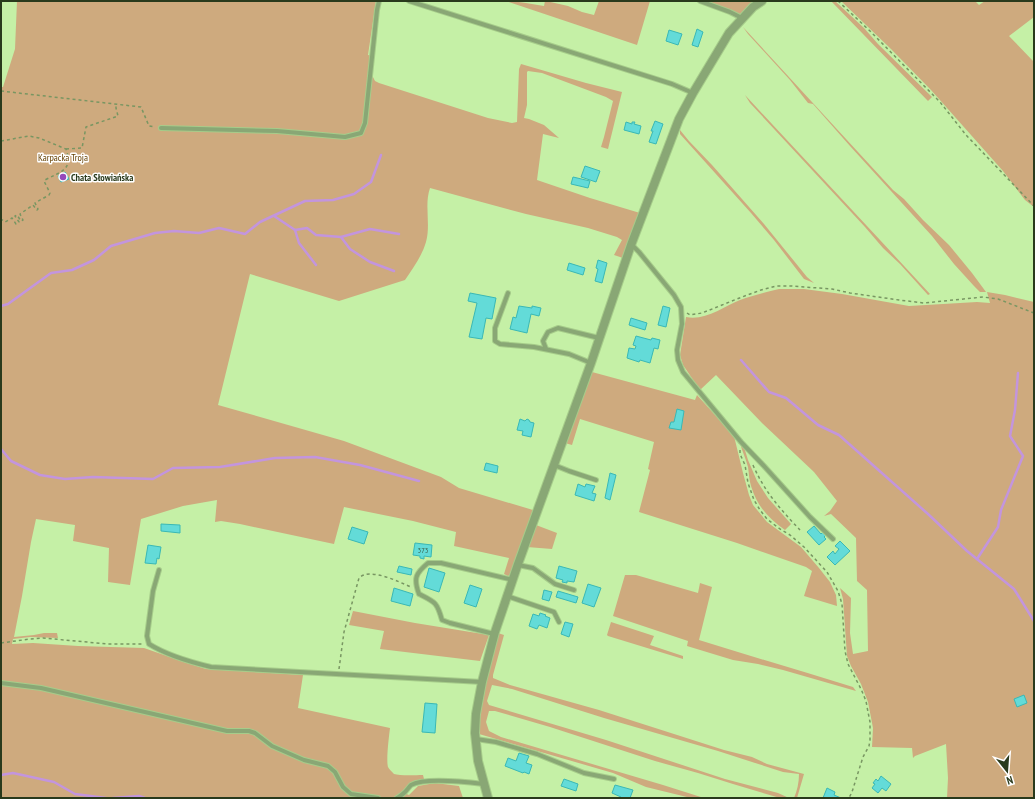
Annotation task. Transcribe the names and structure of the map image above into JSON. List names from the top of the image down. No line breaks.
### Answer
{"parks":["Karpacka Troja"],"places":["Chata Słowiańska"],"house_numbers":["373"],"north":"bottom"}
